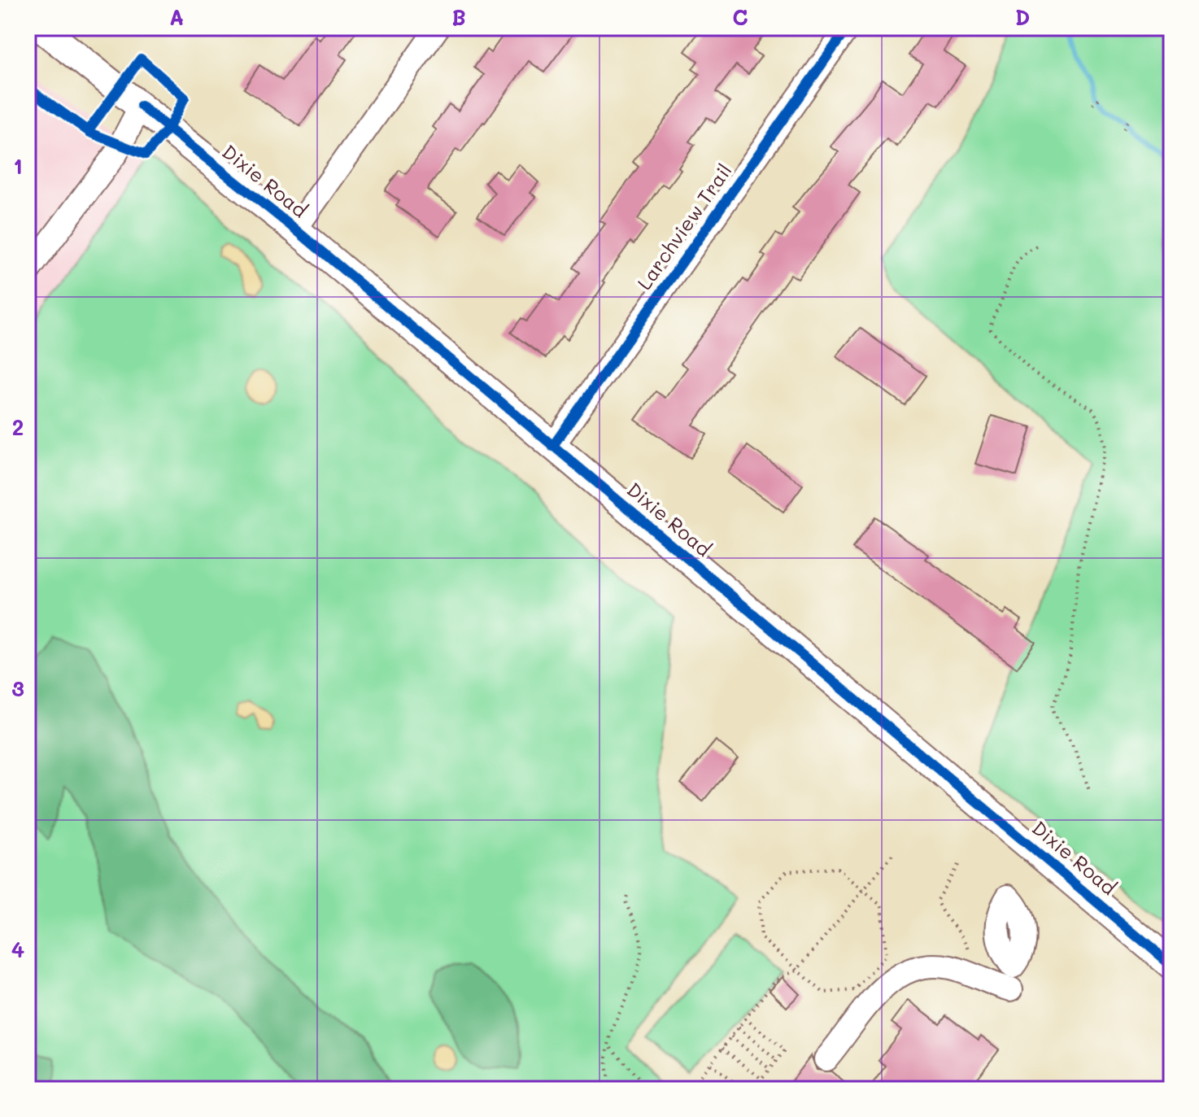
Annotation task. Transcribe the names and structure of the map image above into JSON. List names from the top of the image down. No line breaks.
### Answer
{"streets":{"main road":["Dixie Road"],"street":["Larchview Trail"]},"crossings":[["Dixie Road","Larchview Trail"]],"grid":{"columns":["A","B","C","D"],"rows":["1","2","3","4"]}}
